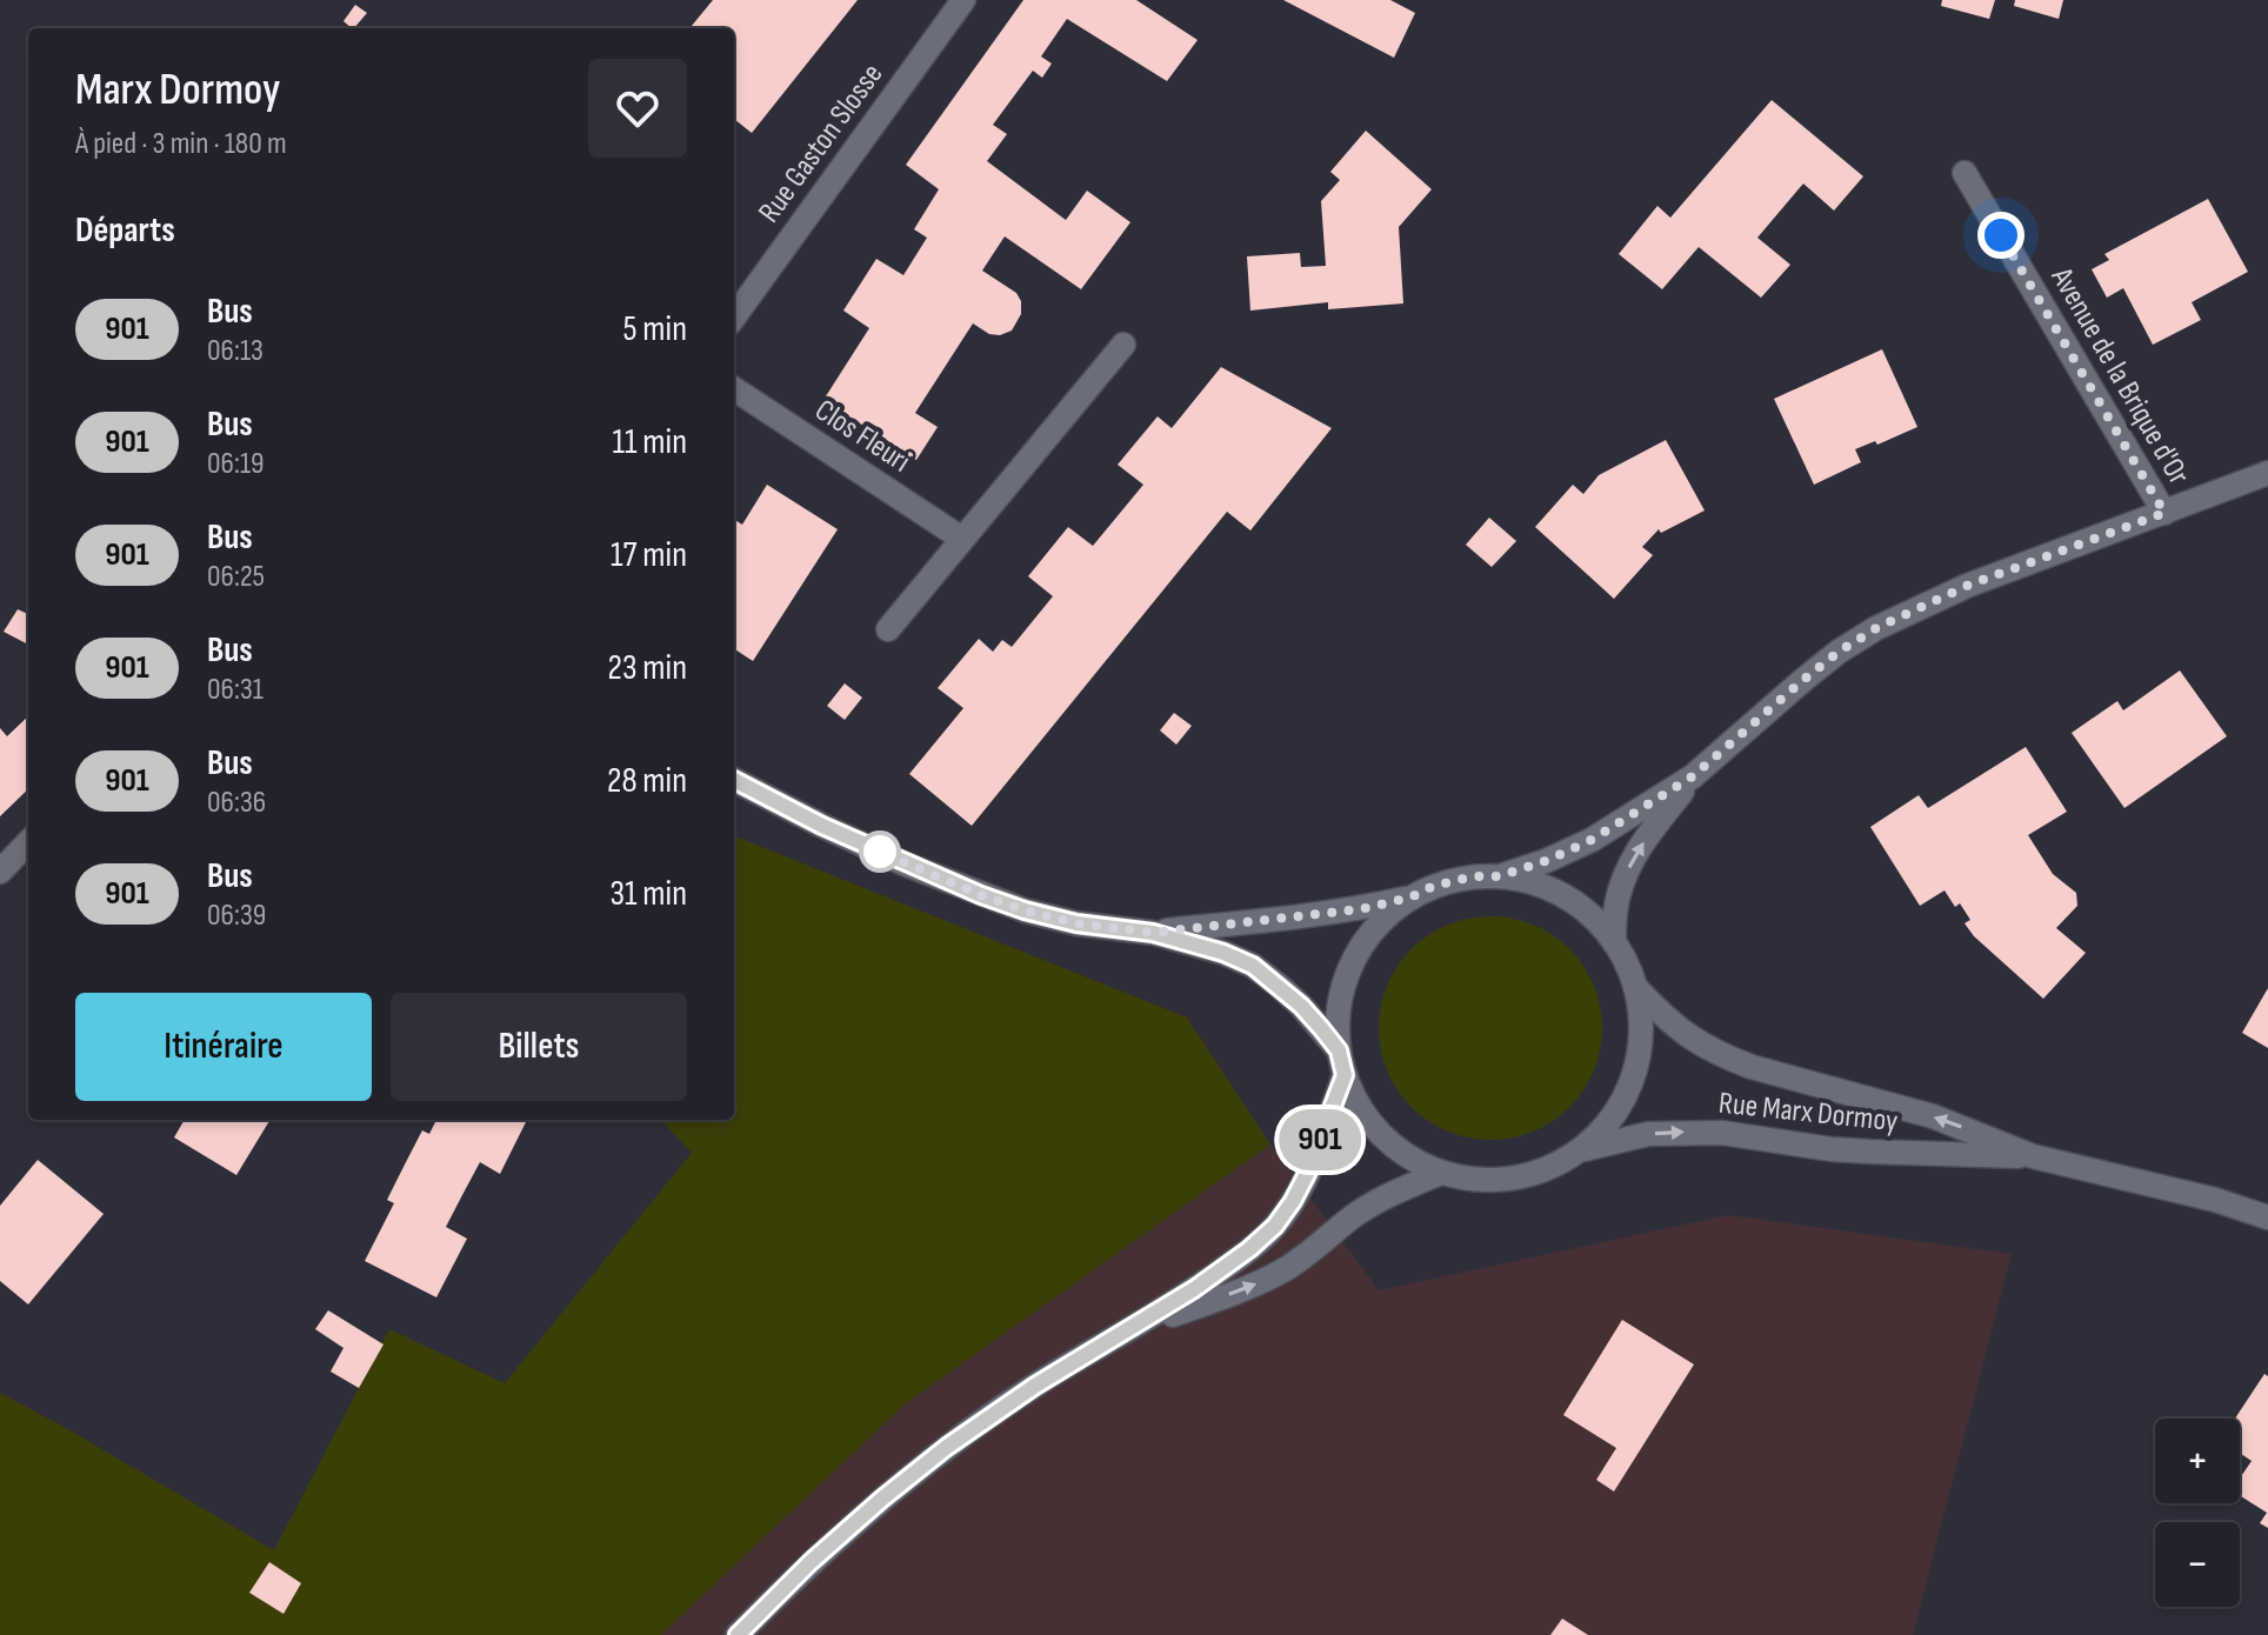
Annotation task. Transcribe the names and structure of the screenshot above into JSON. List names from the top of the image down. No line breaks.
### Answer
{"streets":{"street":["Rue Gaston Slosse","Avenue de la Brique d'Or","Clos Fleuri","Rue Marx Dormoy"]},"crossings":[["Avenue de la Brique d'Or","Rue Marx Dormoy"]],"lines":["bus line 901"],"page":{"on_map":"901","heading":[["Marx Dormoy","À pied · 3 min · 180 m"],"Départs"],"list":[{"mark":"901","name":"Bus","note":"06:13","value":"5 min"},{"mark":"901","name":"Bus","note":"06:19","value":"11 min"},{"mark":"901","name":"Bus","note":"06:25","value":"17 min"},{"mark":"901","name":"Bus","note":"06:31","value":"23 min"},{"mark":"901","name":"Bus","note":"06:36","value":"28 min"},{"mark":"901","name":"Bus","note":"06:39","value":"31 min"}],"buttons":["Itinéraire","Billets"],"map_buttons":["+","−"]}}
